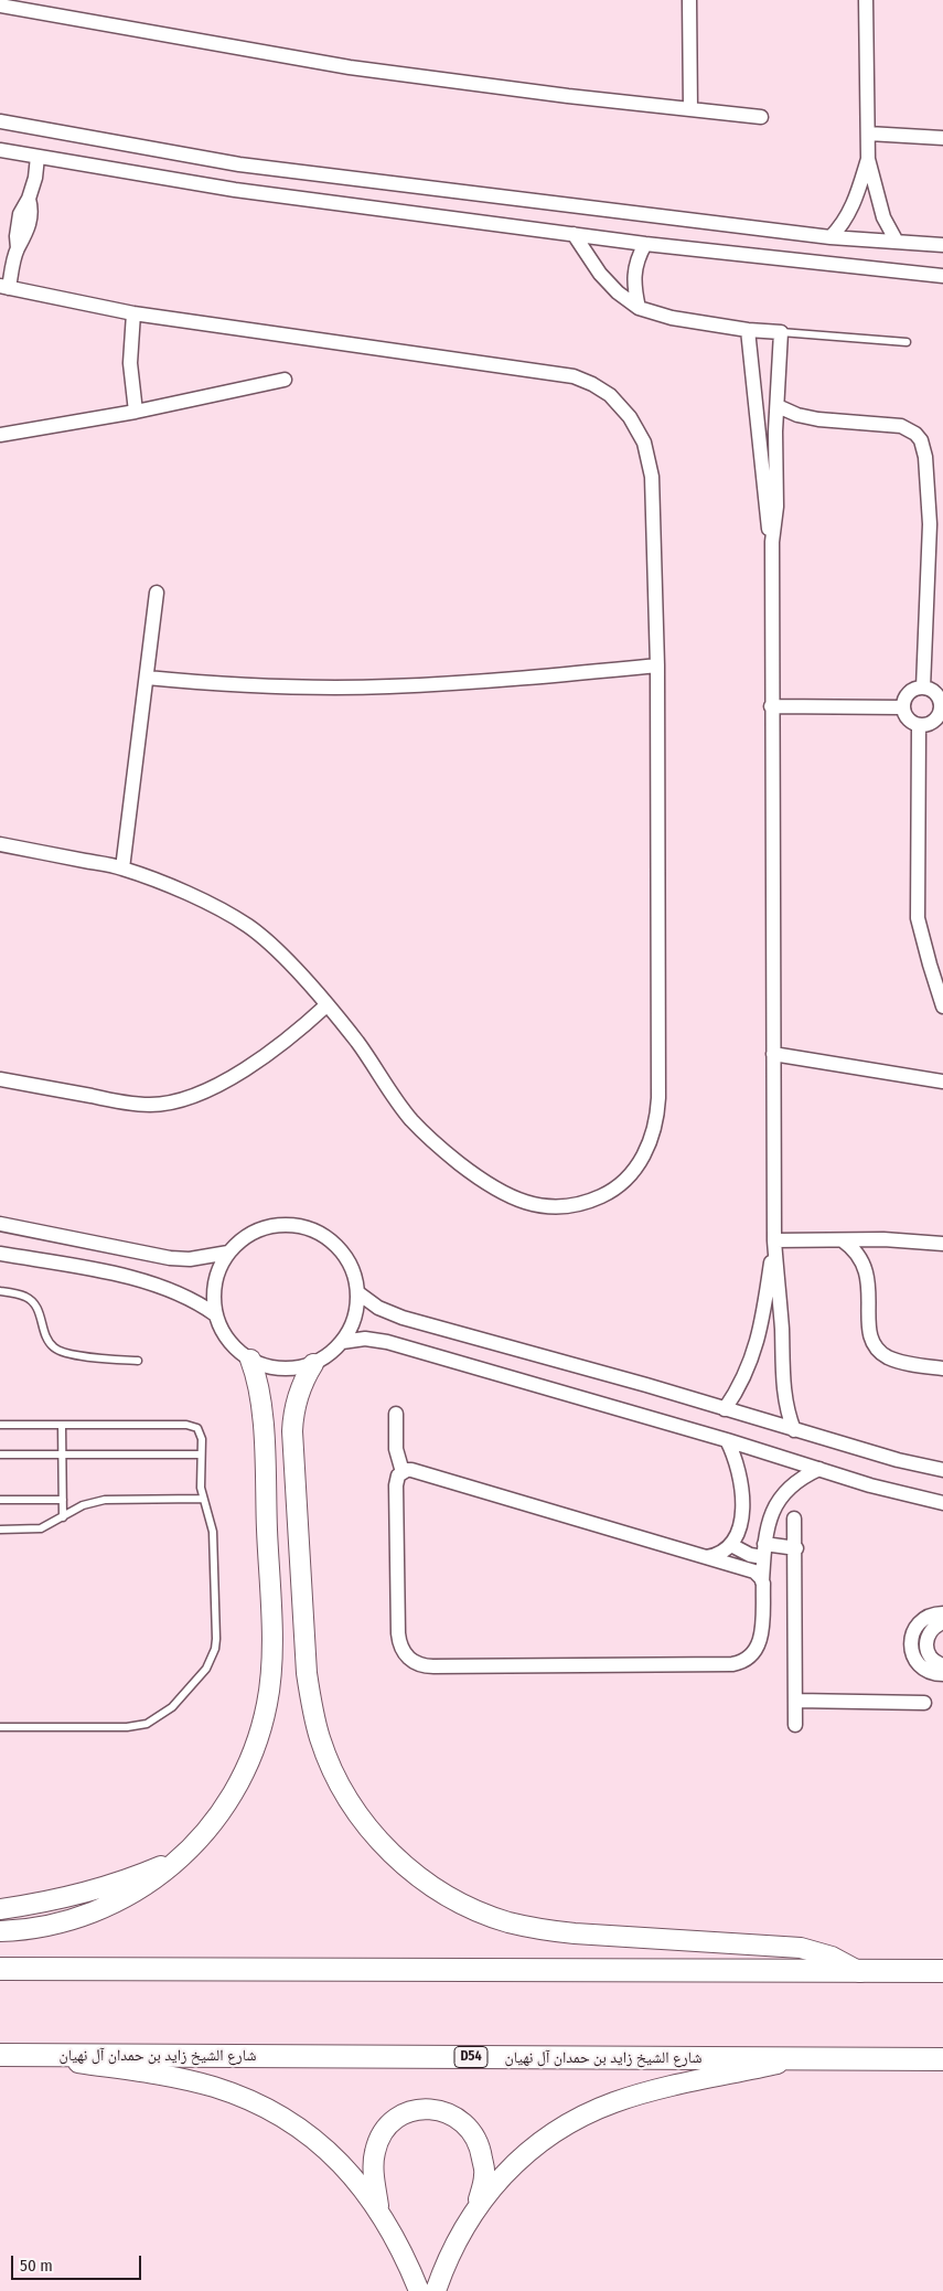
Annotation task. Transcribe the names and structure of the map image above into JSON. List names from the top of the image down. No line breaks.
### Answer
{"streets":{"main road":["شارع الشيخ زايد بن حمدان آل نهيان","D54"]},"scale_bar":"50 m"}
